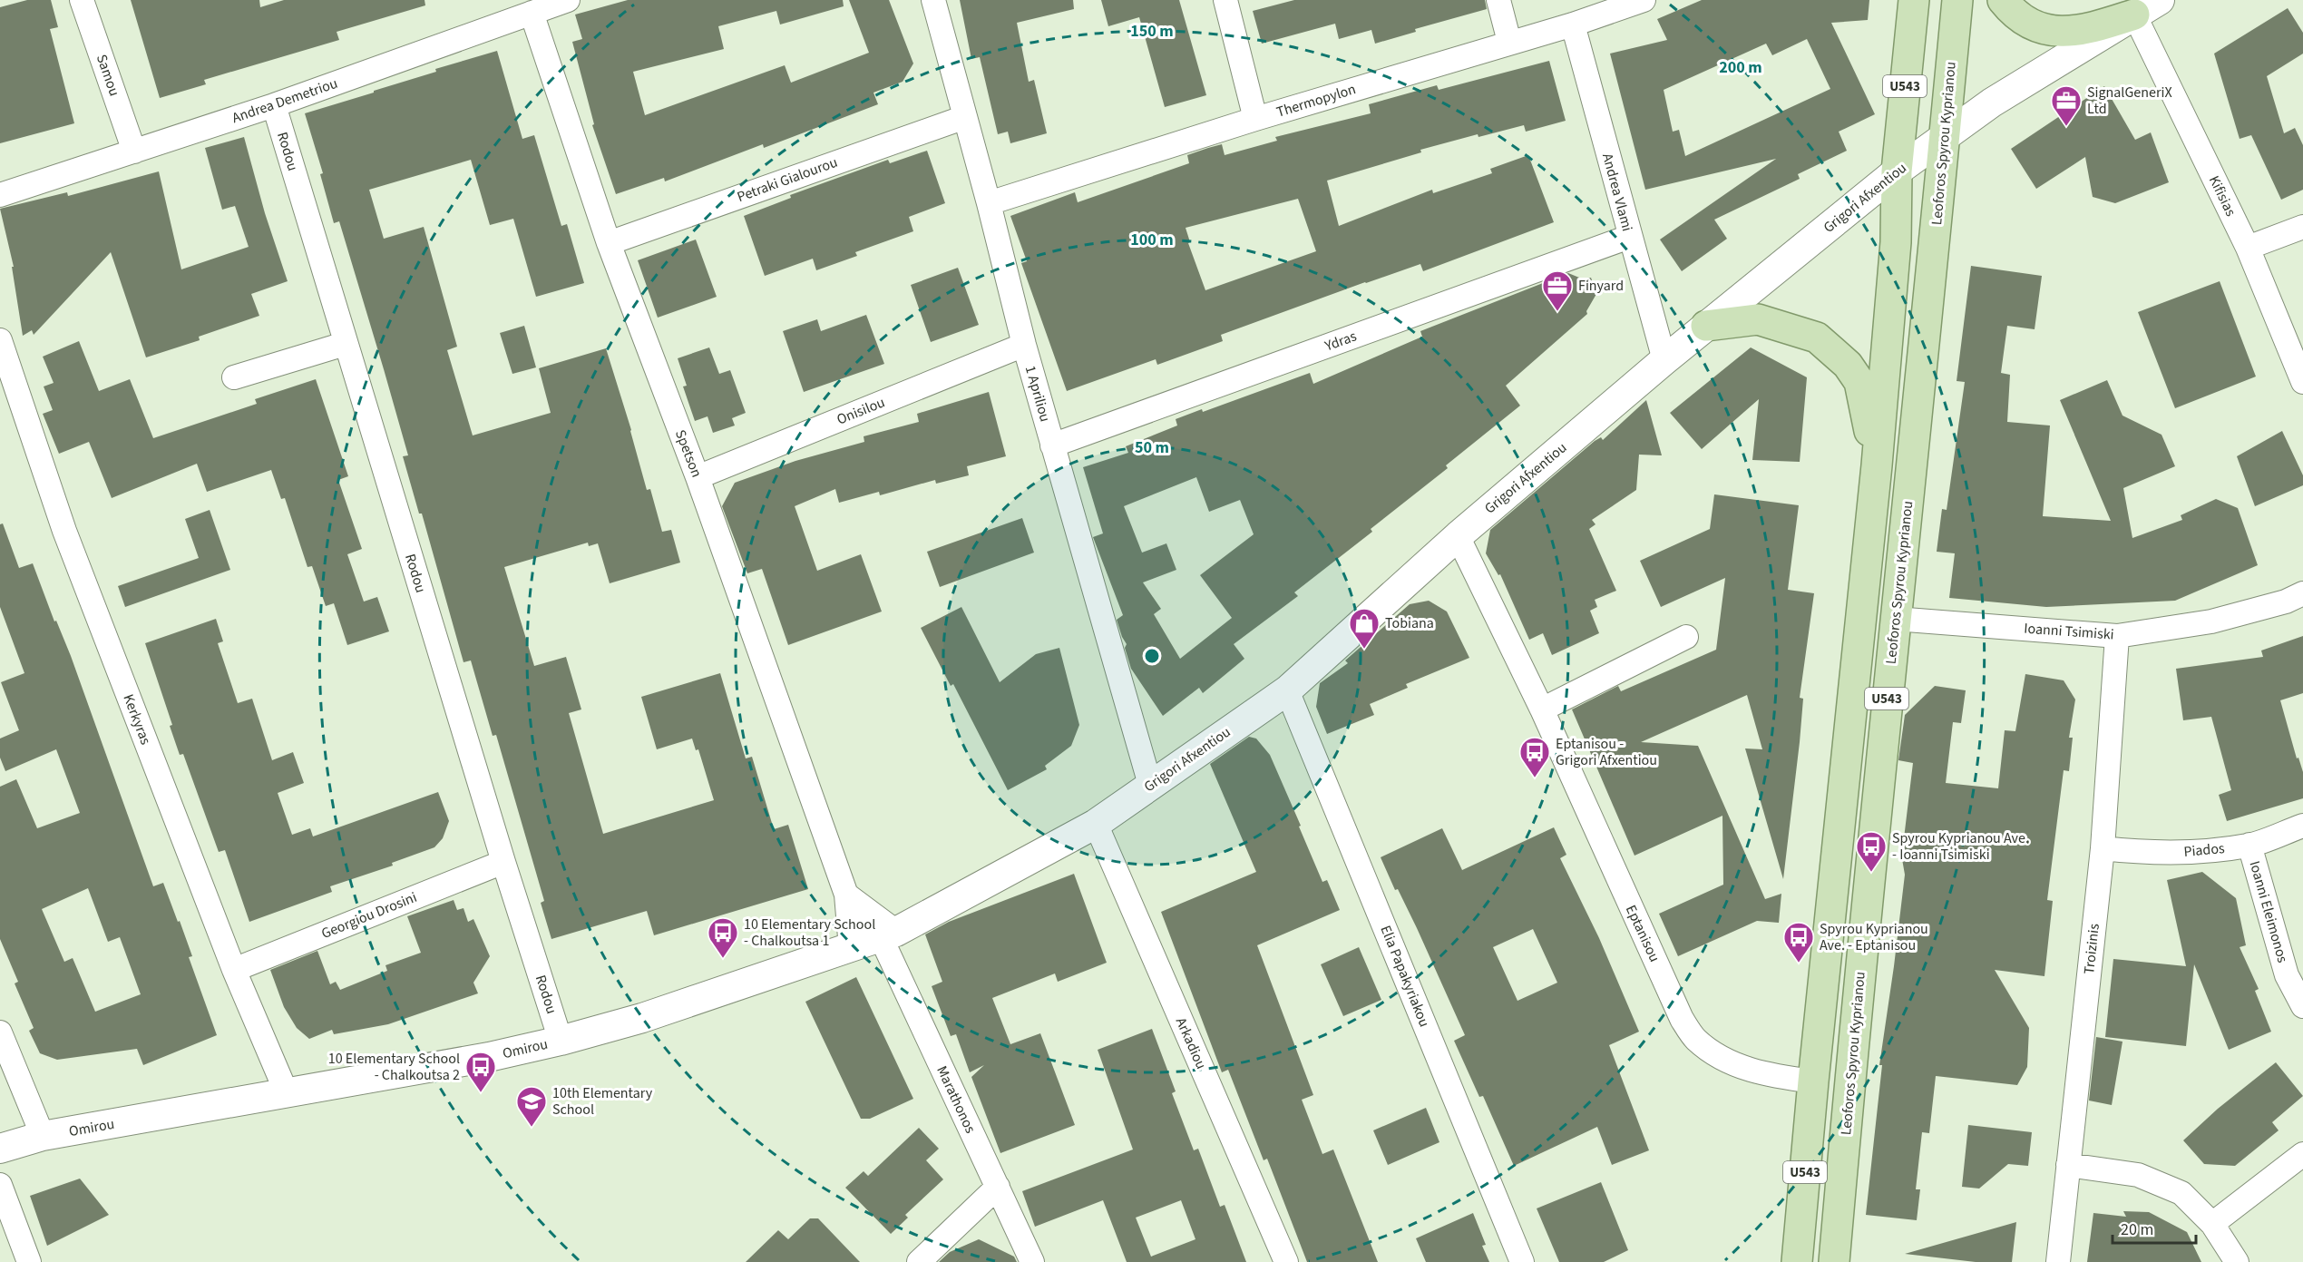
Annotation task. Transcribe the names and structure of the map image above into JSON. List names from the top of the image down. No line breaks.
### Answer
{"streets":{"main road":["U543","Leoforos Spyrou Kyprianou"],"street":["Samou","Andrea Demetriou","Thermopylon","Rodou","Petraki Gialourou","Andrea Vlami","Kifisias","Grigori Afxentiou","Ydras","1 Apriliou","Onisilou","Spetson","Ioanni Tsimiski","Kerkyras","Piados","Ioanni Eleimonos","Georgiou Drosini","Eptanisou","Troizinis","Elia Papakyriakou","Arkadiou","Omirou","Marathonos"]},"crossings":[["Samou","Andrea Demetriou"],["U543","Grigori Afxentiou"],["U543","Eptanisou"],["Andrea Demetriou","Rodou"],["Andrea Demetriou","Spetson"],["Thermopylon","Andrea Vlami"],["Thermopylon","1 Apriliou"],["Leoforos Spyrou Kyprianou","Grigori Afxentiou"],["Leoforos Spyrou Kyprianou","Ioanni Tsimiski"],["Rodou","Georgiou Drosini"],["Rodou","Omirou"],["Petraki Gialourou","1 Apriliou"],["Petraki Gialourou","Spetson"],["Andrea Vlami","Grigori Afxentiou"],["Andrea Vlami","Ydras"],["Kifisias","Grigori Afxentiou"],["Grigori Afxentiou","1 Apriliou"],["Grigori Afxentiou","Eptanisou"],["Grigori Afxentiou","Elia Papakyriakou"],["Grigori Afxentiou","Arkadiou"],["Grigori Afxentiou","Omirou"],["Grigori Afxentiou","Marathonos"],["Ydras","1 Apriliou"],["1 Apriliou","Onisilou"],["Onisilou","Spetson"],["Spetson","Omirou"],["Ioanni Tsimiski","Troizinis"],["Kerkyras","Georgiou Drosini"],["Kerkyras","Omirou"],["Piados","Ioanni Eleimonos"],["Piados","Troizinis"],["Omirou","Marathonos"]],"places":{"office":["SignalGeneriX Ltd","Finyard"],"shop":["Tobiana"],"bus stop":["Eptanisou - Grigori Afxentiou","Spyrou Kyprianou Ave. - Ioanni Tsimiski","10 Elementary School - Chalkoutsa 1","Spyrou Kyprianou Ave. - Eptanisou","10 Elementary School - Chalkoutsa 2"],"school or university":["10th Elementary School"]},"scale_bar":"20 m","rings":["150 m","200 m","100 m","50 m"]}
